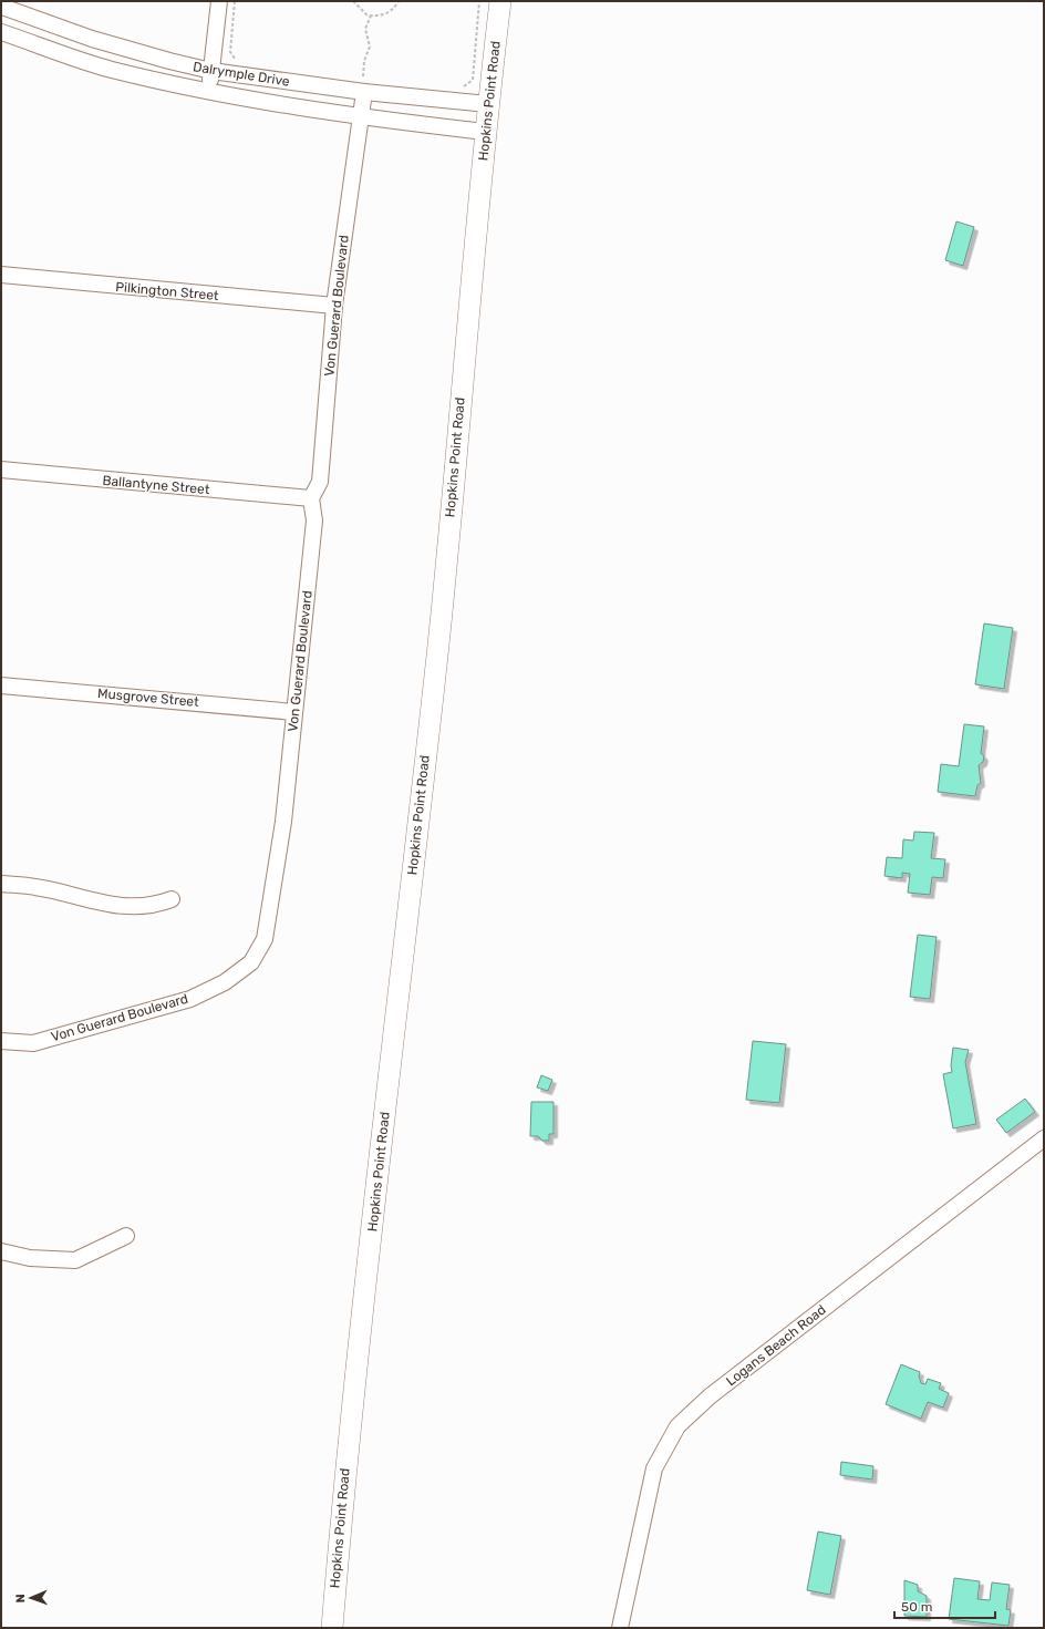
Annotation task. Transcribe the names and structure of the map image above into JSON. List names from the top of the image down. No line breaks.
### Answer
{"streets":{"street":["Dalrymple Drive","Hopkins Point Road","Pilkington Street","Von Guerard Boulevard","Ballantyne Street","Musgrove Street","Logans Beach Road"]},"crossings":[["Dalrymple Drive","Hopkins Point Road"],["Dalrymple Drive","Von Guerard Boulevard"],["Pilkington Street","Von Guerard Boulevard"],["Von Guerard Boulevard","Ballantyne Street"],["Von Guerard Boulevard","Musgrove Street"]],"scale_bar":"50 m","north":"left"}
